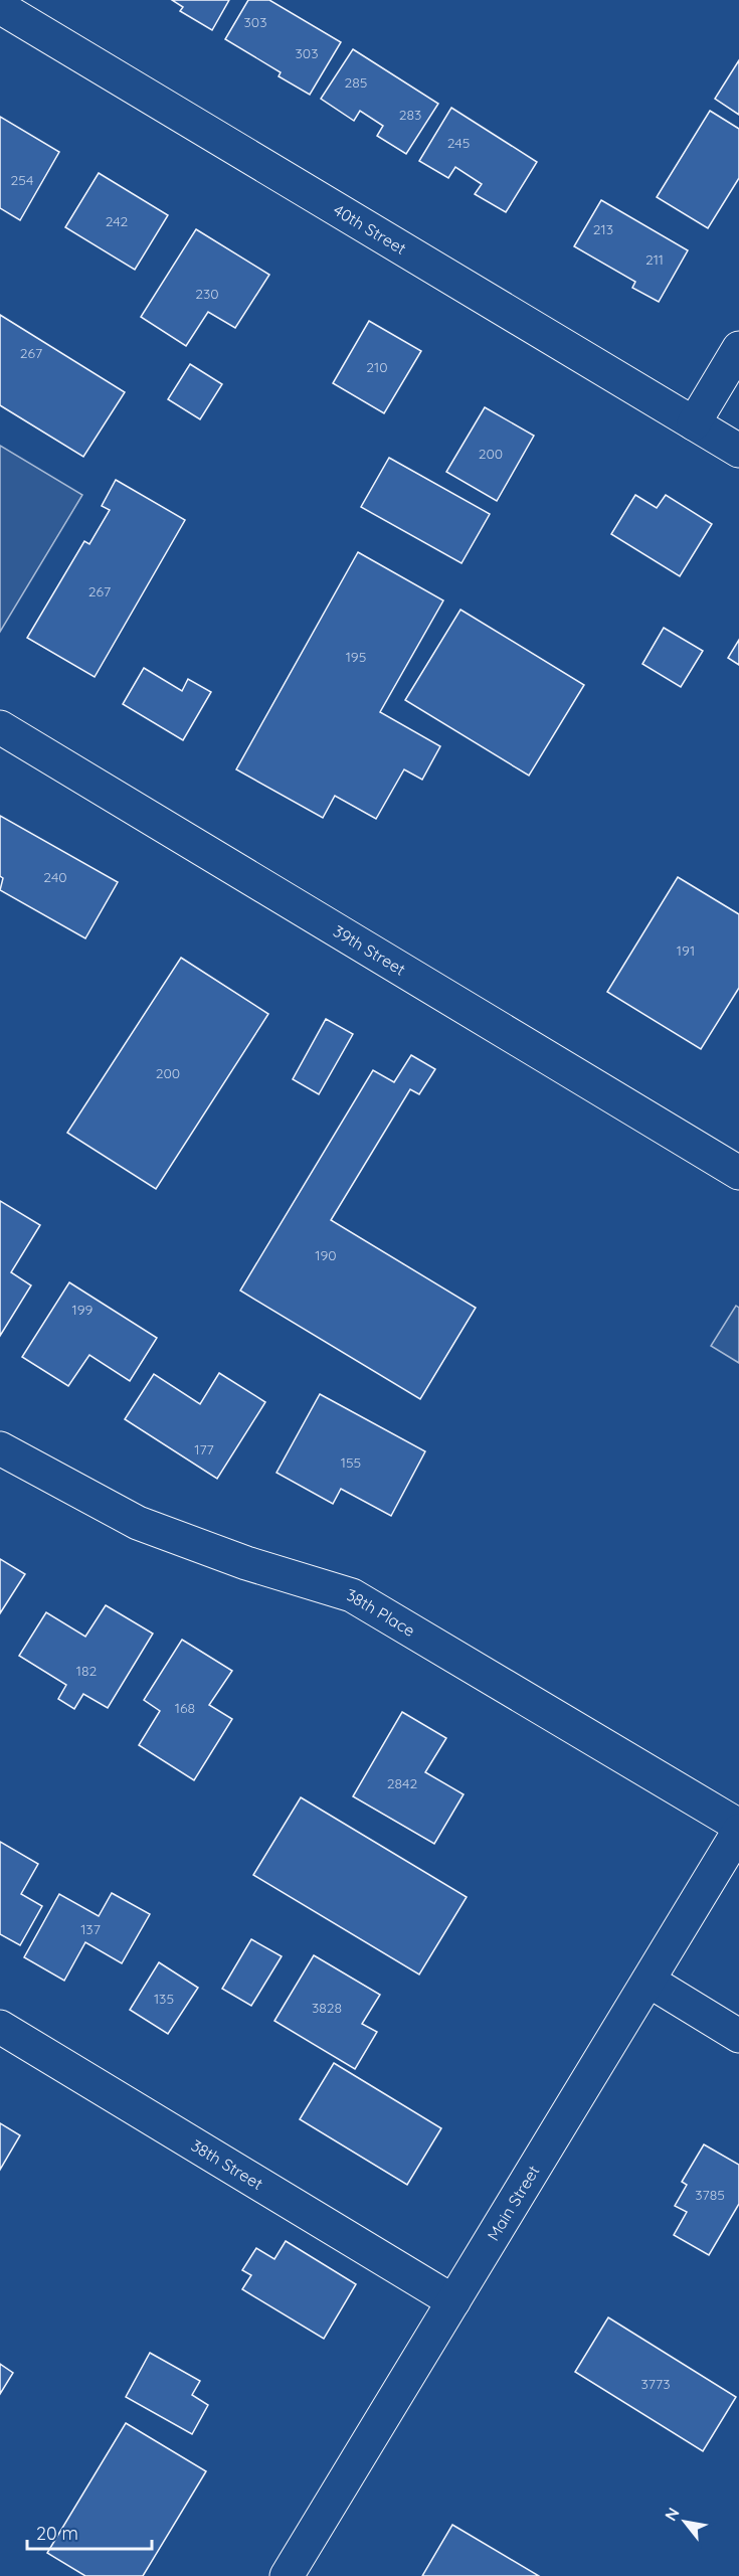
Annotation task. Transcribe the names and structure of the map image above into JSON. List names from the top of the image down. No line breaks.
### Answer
{"streets":{"street":["40th Street","39th Street","38th Place","38th Street","Main Street"]},"crossings":[["38th Street","Main Street"]],"house_numbers":["303","303","285","283","245","254","242","213","211","230","267","210","200","267","195","240","191","200","190","199","177","155","182","168","2842","137","135","3828","3785","3773"],"scale_bar":"20 m","north":"top left"}
